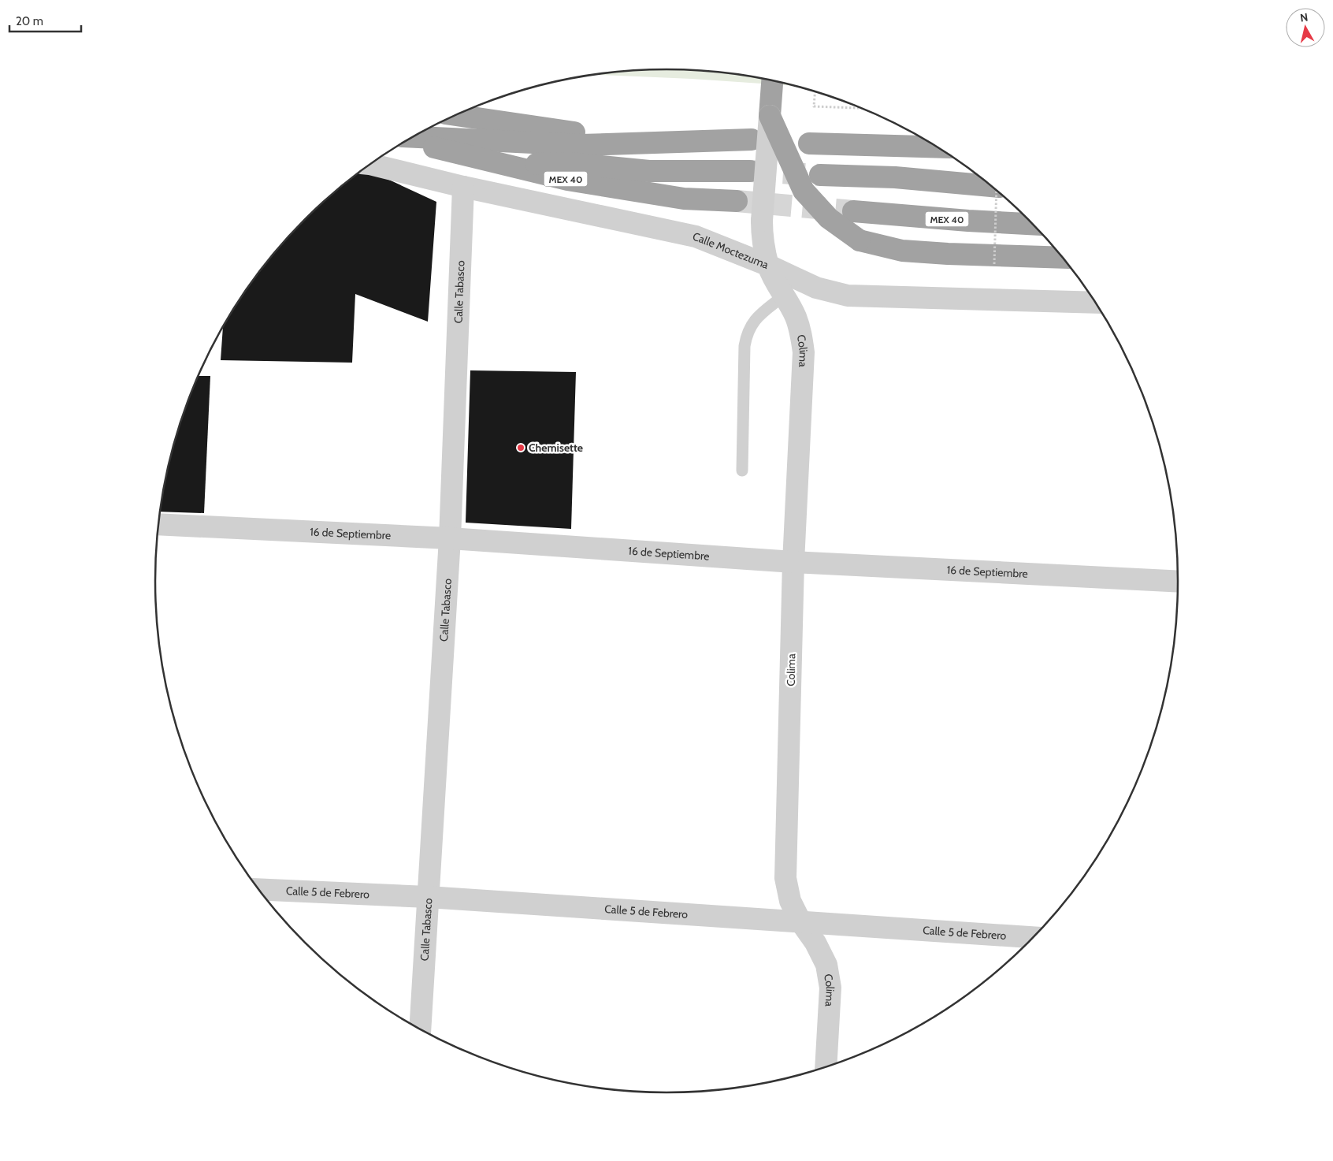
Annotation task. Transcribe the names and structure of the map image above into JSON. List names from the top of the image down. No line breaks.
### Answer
{"streets":{"highway":["MEX 40"],"street":["Calle Moctezuma","Calle Tabasco","Colima","16 de Septiembre","Calle 5 de Febrero"]},"crossings":[["Calle Moctezuma","Calle Tabasco"],["Calle Moctezuma","Colima"],["Calle Tabasco","16 de Septiembre"],["Calle Tabasco","Calle 5 de Febrero"],["Colima","16 de Septiembre"],["Colima","Calle 5 de Febrero"]],"places":["Chemisette"],"scale_bar":"20 m","north":"top"}
